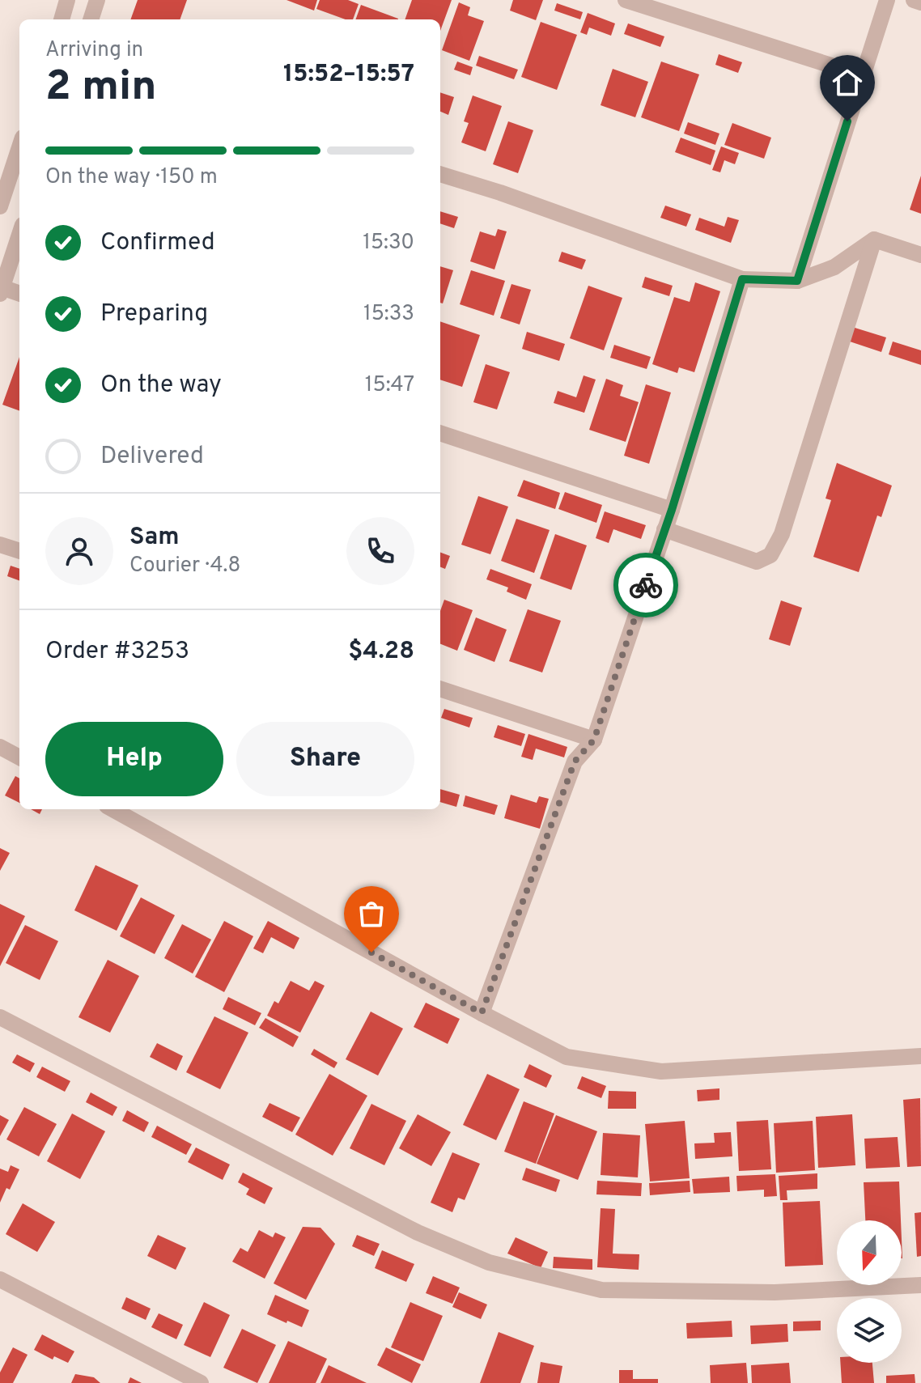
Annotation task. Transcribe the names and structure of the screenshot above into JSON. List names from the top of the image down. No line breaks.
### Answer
{"north":"bottom","page":{"heading":["2 min","Arriving in","15:52–15:57"],"panel":["Sam","Courier · 4.8","Order #3253","$4.28"],"bar":"On the way · 150 m","list":[["Confirmed","15:30"],["Preparing","15:33"],["On the way","15:47"],"Delivered"],"buttons":["Help","Share"]}}
